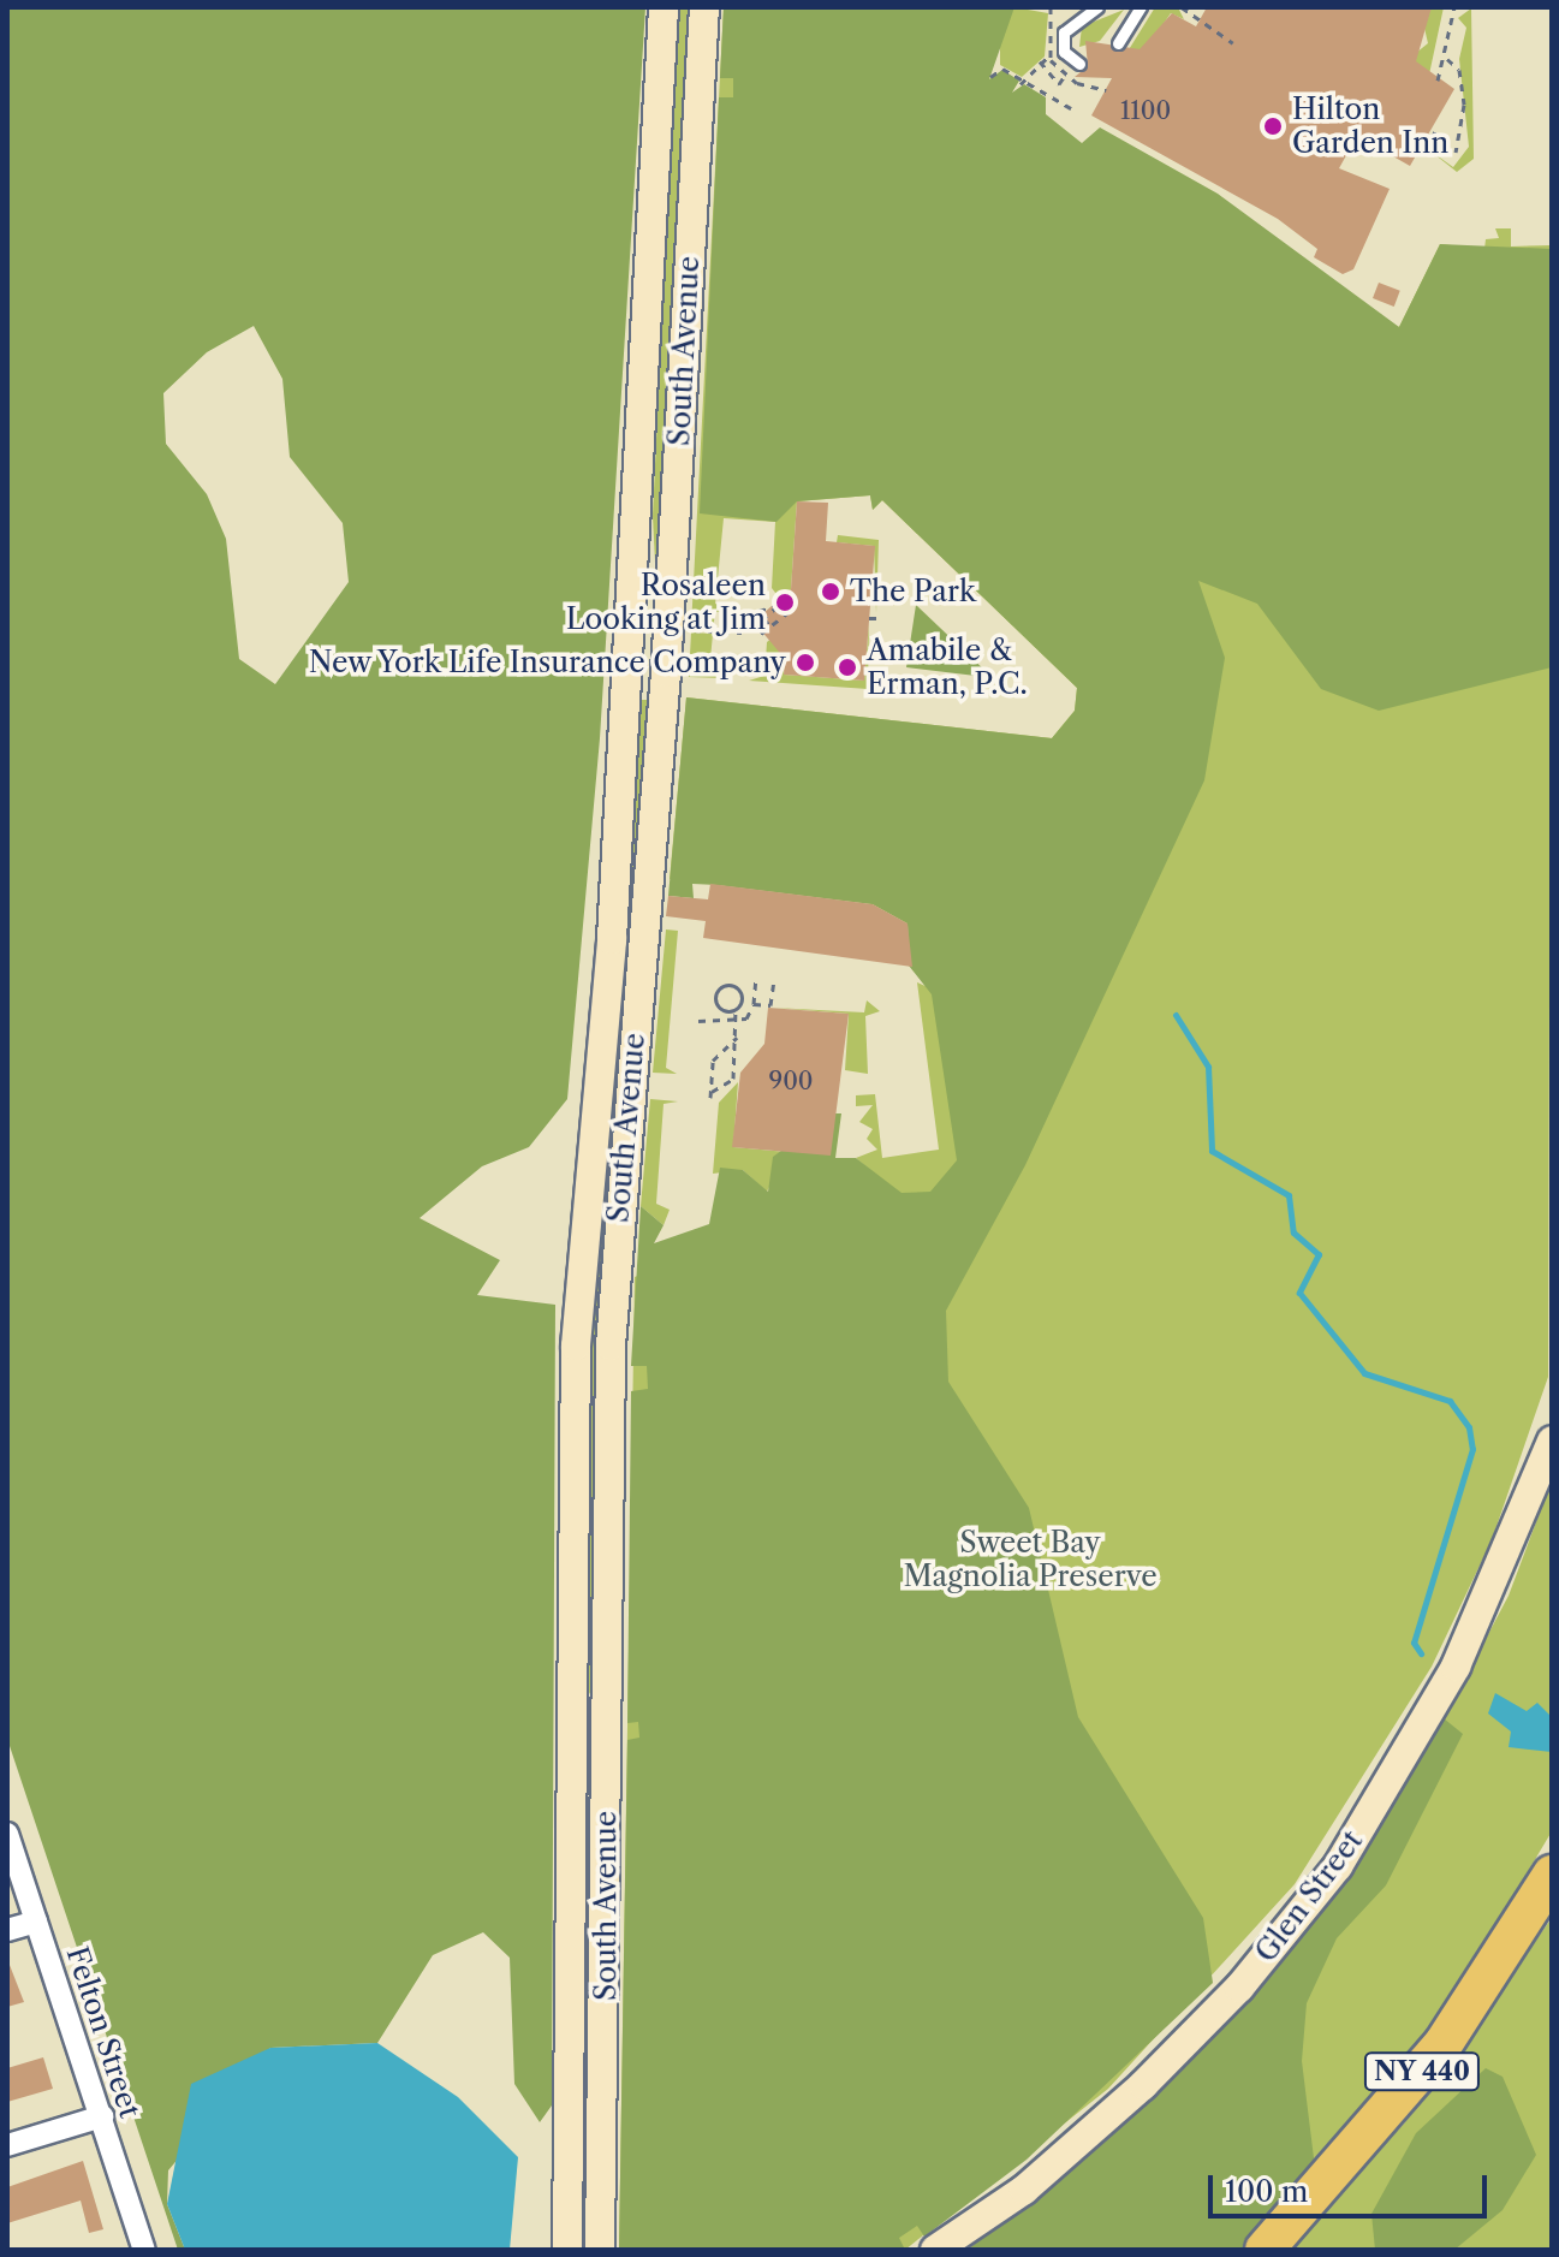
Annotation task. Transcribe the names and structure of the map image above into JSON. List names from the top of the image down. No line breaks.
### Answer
{"streets":{"highway":["NY 440"],"street":["South Avenue","Glen Street","Felton Street"]},"parks":["Sweet Bay Magnolia Preserve"],"places":["Hilton Garden Inn","The Park","Rosaleen Looking at Jim","New York Life Insurance Company","Amabile & Erman, P.C."],"house_numbers":["1100","900"],"scale_bar":"100 m"}
